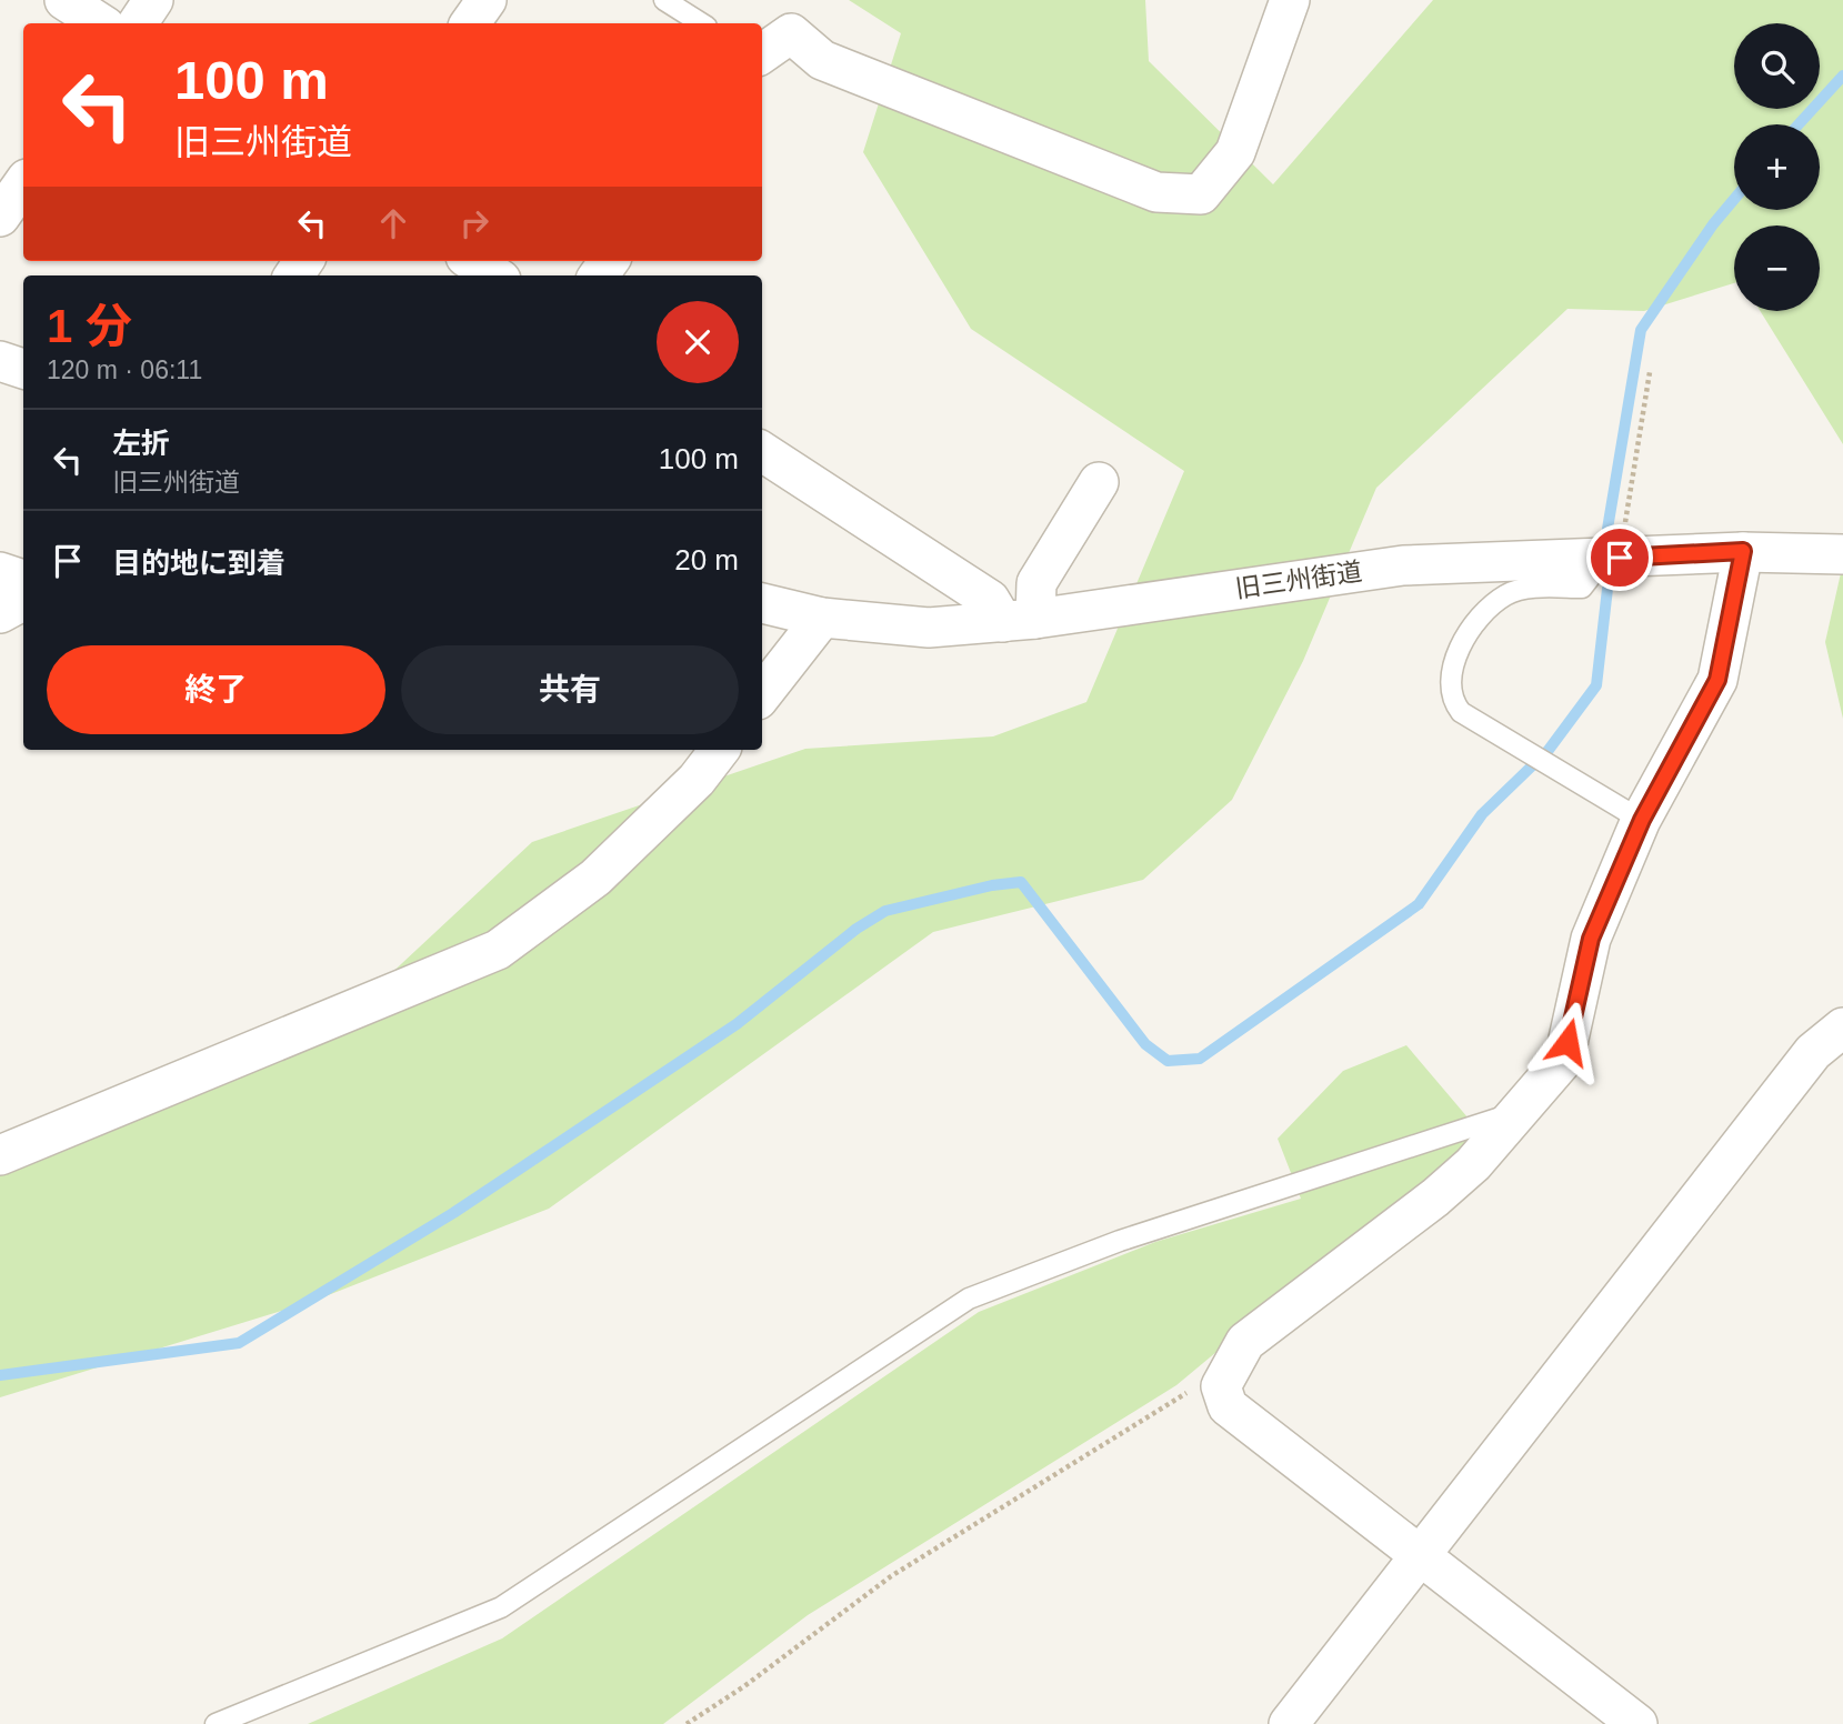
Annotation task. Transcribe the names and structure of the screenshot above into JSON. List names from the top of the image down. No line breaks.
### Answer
{"streets":{"street":["旧三州街道"]},"page":{"map_buttons":["+","−"],"turn":["100 m","旧三州街道"],"heading":["1 分","120 m · 06:11"],"list":[{"name":"左折","note":"旧三州街道","value":"100 m"},{"name":"目的地に到着","value":"20 m"}],"buttons":["終了","共有"]}}
